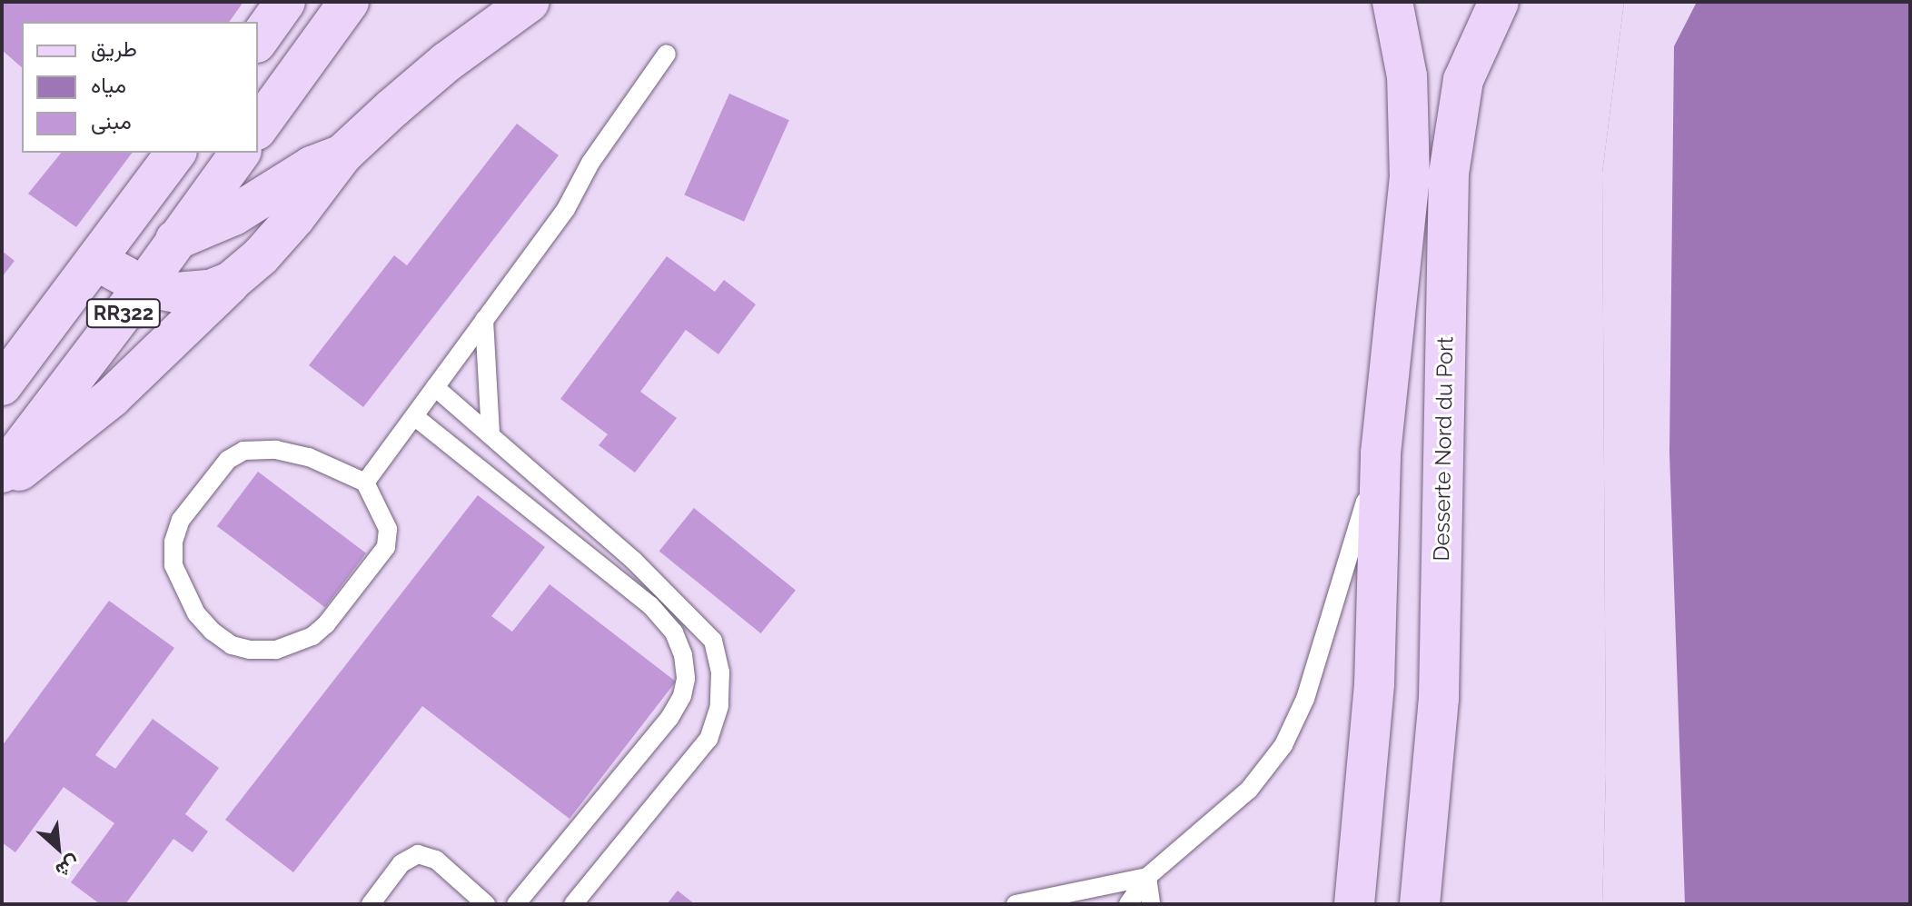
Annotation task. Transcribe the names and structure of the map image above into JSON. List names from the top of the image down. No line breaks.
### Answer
{"streets":{"main road":["RR322","Desserte Nord du Port"]},"legend":["طريق","مياه","مبنى"],"north":"bottom right"}
